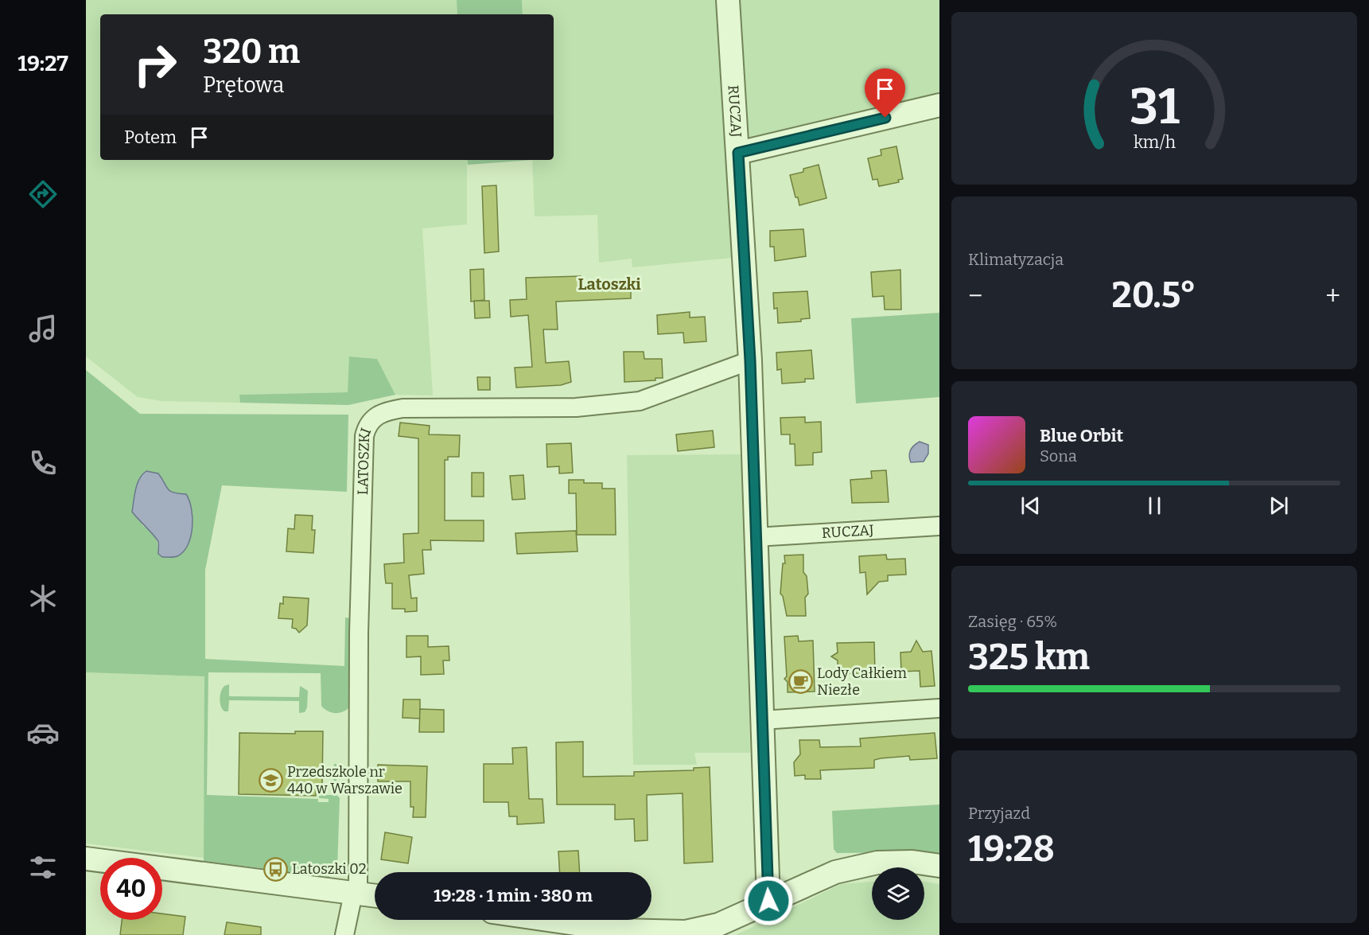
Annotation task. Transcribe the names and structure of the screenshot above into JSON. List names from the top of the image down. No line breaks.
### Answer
{"streets":{"street":["RUCZAJ","LATOSZKI"]},"crossings":[["RUCZAJ","LATOSZKI"]],"districts":["Latoszki"],"places":{"cafe":["Lody Całkiem Niezłe"],"school or university":["Przedszkole nr 440 w Warszawie"],"bus stop":["Latoszki 02"]},"page":{"tabs":"19:27","turn":["320 m","Prętowa"],"then":"Potem","tile":["Klimatyzacja",["Zasięg · 65%","325 km"],["Przyjazd","19:28"]],"heat":["−","20.5°","+"],"song":["Blue Orbit","Sona"],"limit":"40","trip":"19:28 · 1 min · 380 m","gauge":["31","km/h"]}}
